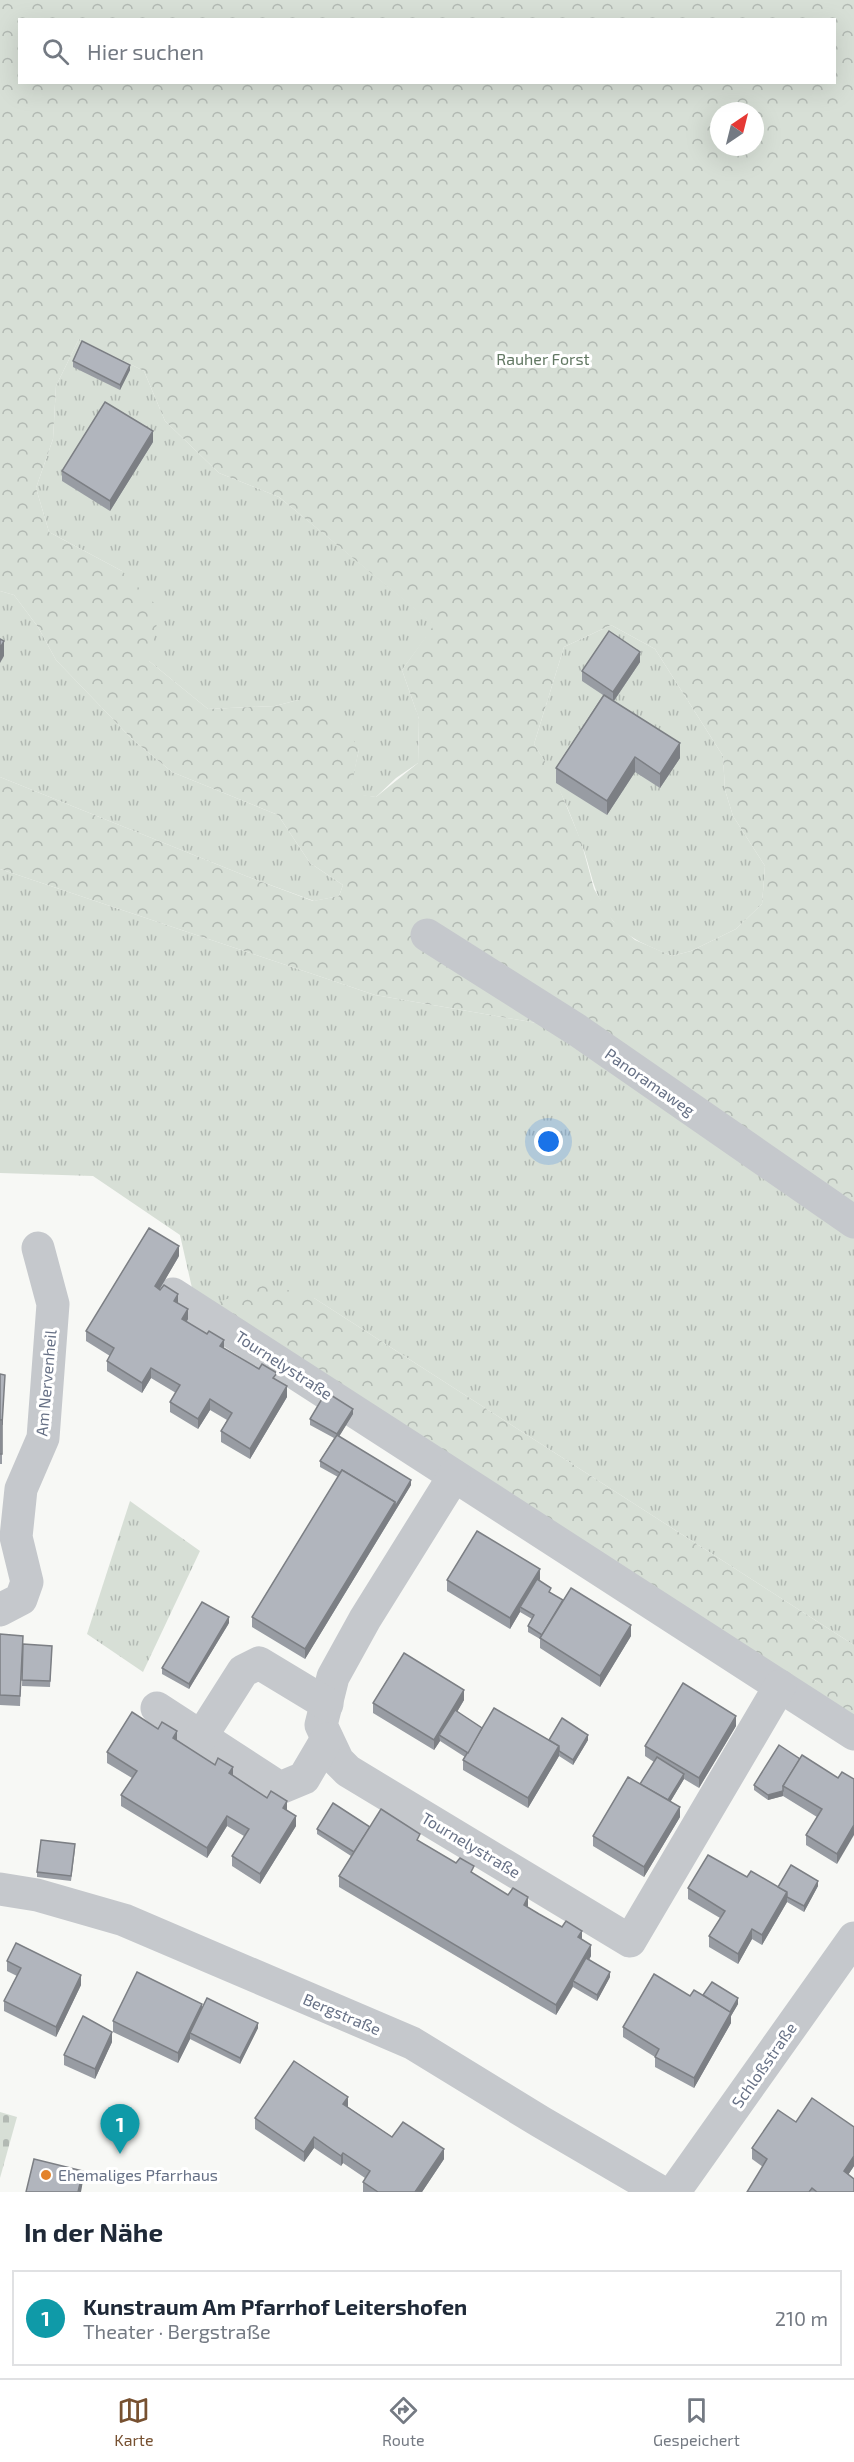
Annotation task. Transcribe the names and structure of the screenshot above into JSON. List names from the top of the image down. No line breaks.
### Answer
{"streets":{"street":["Panoramaweg","Tournelystraße","Am Nervenheil","Bergstraße","Schloßstraße"]},"parks":["Rauher Forst"],"places":["Ehemaliges Pfarrhaus"],"north":"top right","page":{"search":"Hier suchen","pins":"1","heading":"In der Nähe","list":[{"mark":"1","name":"Kunstraum Am Pfarrhof Leitershofen","note":"Theater · Bergstraße","value":"210 m"}],"nav":["Karte","Route","Gespeichert"]}}
